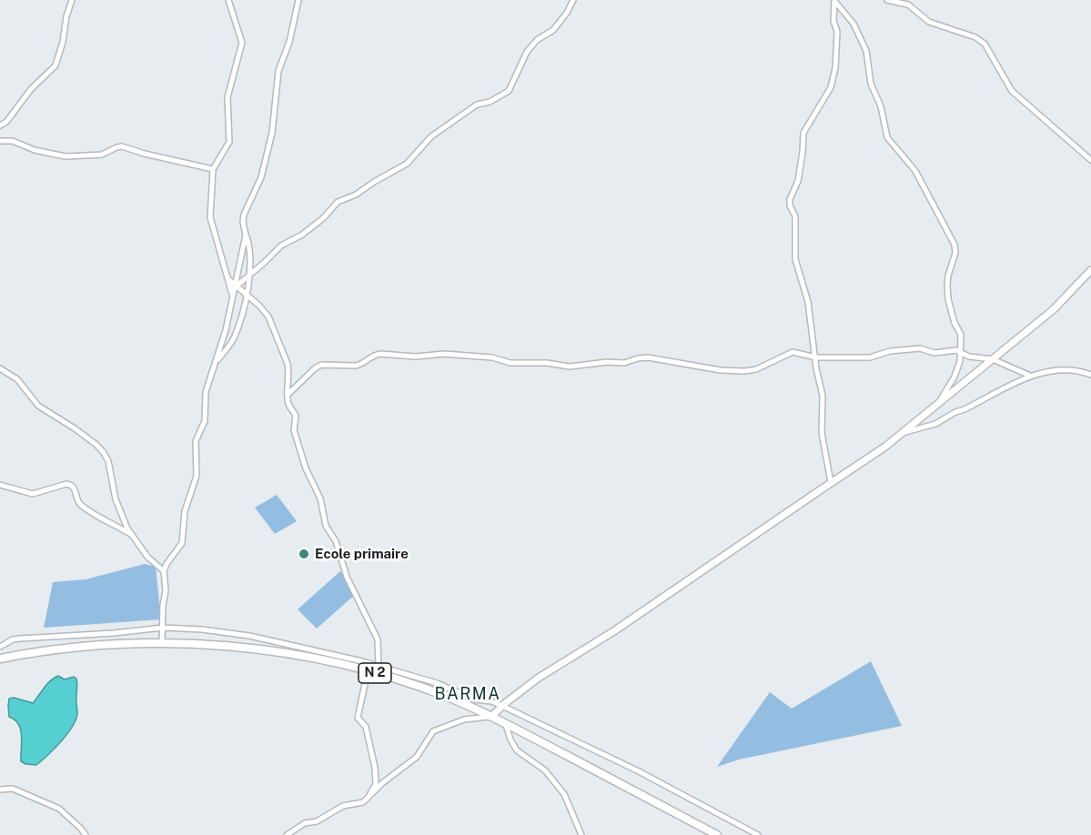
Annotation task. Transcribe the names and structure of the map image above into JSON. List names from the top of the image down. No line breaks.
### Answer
{"streets":{"main road":["N 2"]},"districts":["BARMA"],"places":["Ecole primaire"]}
